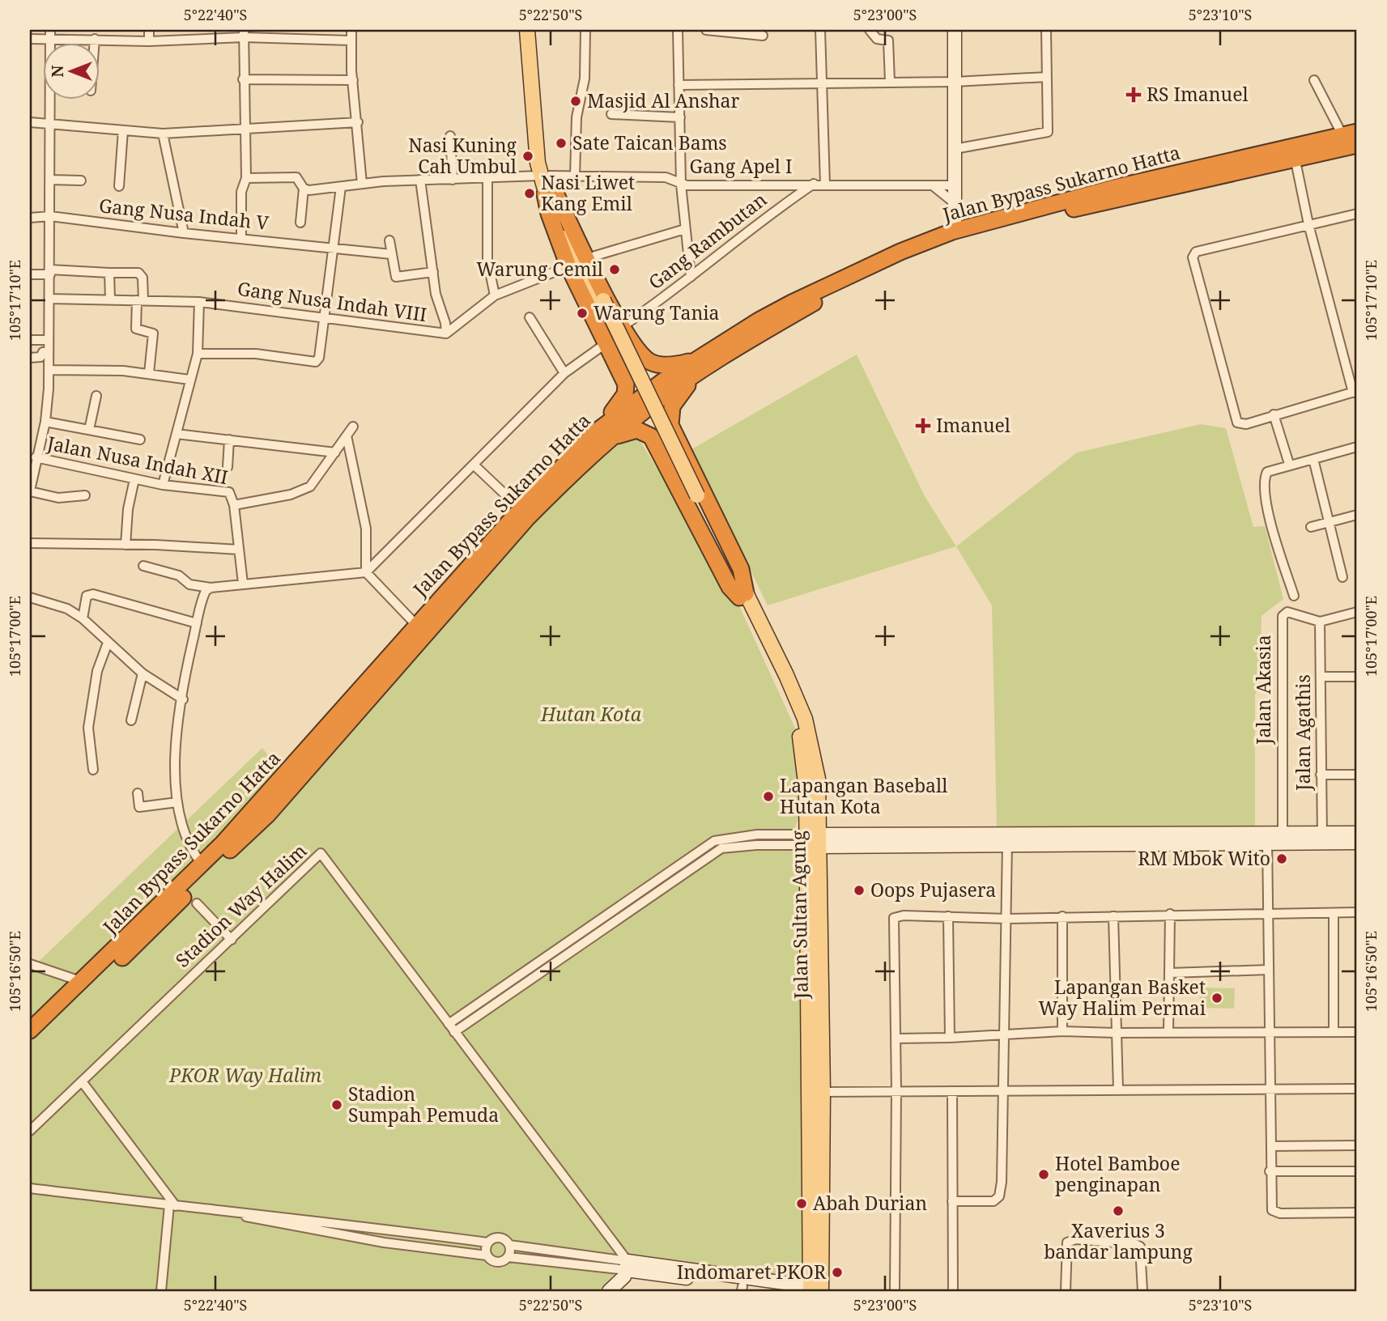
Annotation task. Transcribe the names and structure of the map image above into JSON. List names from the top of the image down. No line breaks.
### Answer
{"streets":{"highway":["Jalan Bypass Sukarno Hatta"],"main road":["Jalan Sultan Agung"],"street":["Gang Apel I","Gang Nusa Indah V","Gang Rambutan","Gang Nusa Indah VIII","Jalan Nusa Indah XII","Jalan Akasia","Jalan Agathis","Stadion Way Halim"]},"crossings":[["Gang Apel I","Gang Rambutan"],["Gang Apel I","Jalan Sultan Agung"],["Jalan Akasia","Jalan Agathis"]],"parks":["Hutan Kota","PKOR Way Halim"],"places":{"health":["RS Imanuel","Imanuel"],"other":["Masjid Al Anshar","Sate Taican Bams","Nasi Kuning Cah Umbul","Nasi Liwet Kang Emil","Warung Cemil","Warung Tania","Lapangan Baseball Hutan Kota","RM Mbok Wito","Oops Pujasera","Lapangan Basket Way Halim Permai","Stadion Sumpah Pemuda","Hotel Bamboe penginapan","Abah Durian","Xaverius 3 bandar lampung","Indomaret PKOR"]},"north":"left","coordinates":["5°22'40\"S","5°22'50\"S","5°23'00\"S","5°23'10\"S","105°17'10\"E","105°17'00\"E","105°16'50\"E"]}
